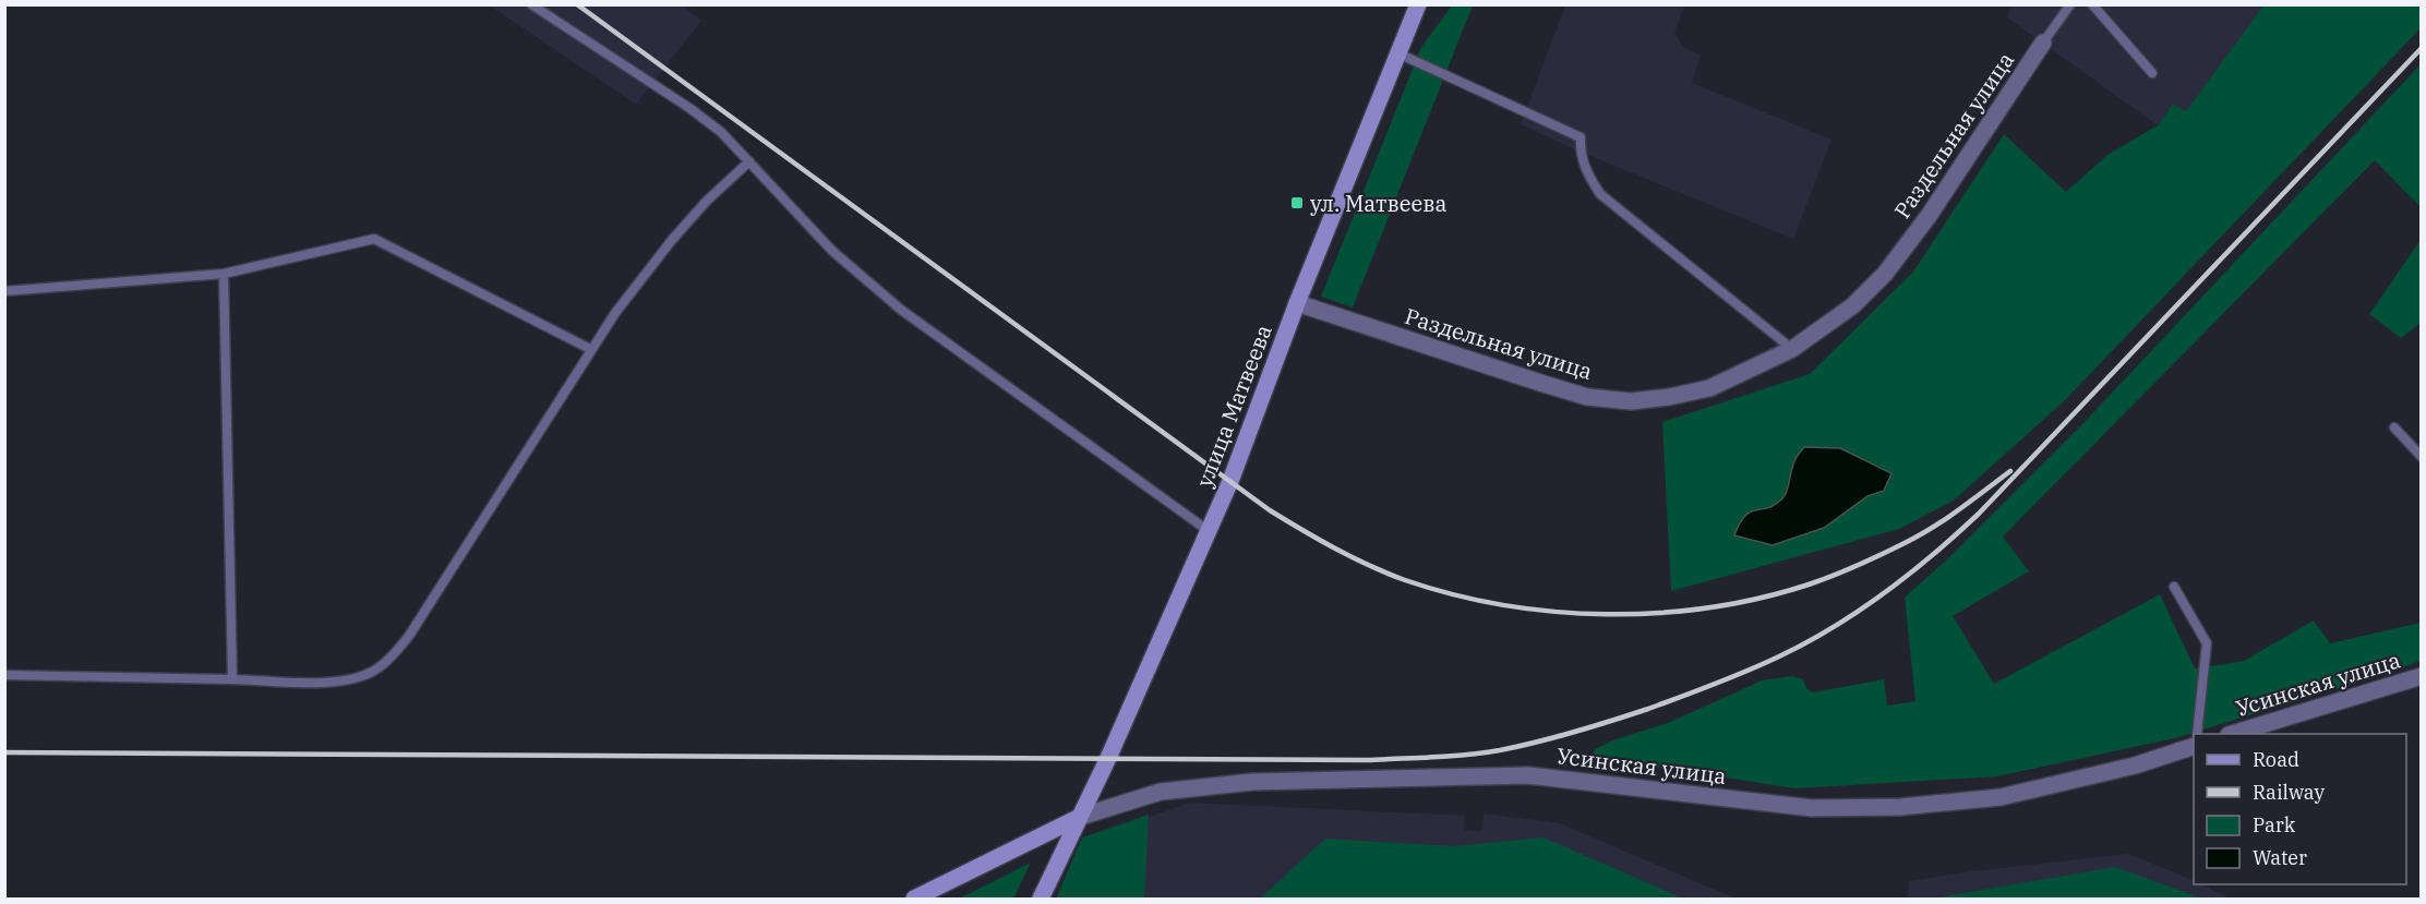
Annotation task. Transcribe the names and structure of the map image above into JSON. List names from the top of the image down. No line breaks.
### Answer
{"streets":{"street":["Раздельная улица","улица Матвеева","Усинская улица"]},"crossings":[["Раздельная улица","улица Матвеева"],["улица Матвеева","Усинская улица"]],"places":{"transit":["ул. Матвеева"]},"legend":["Road","Railway","Park","Water"]}
